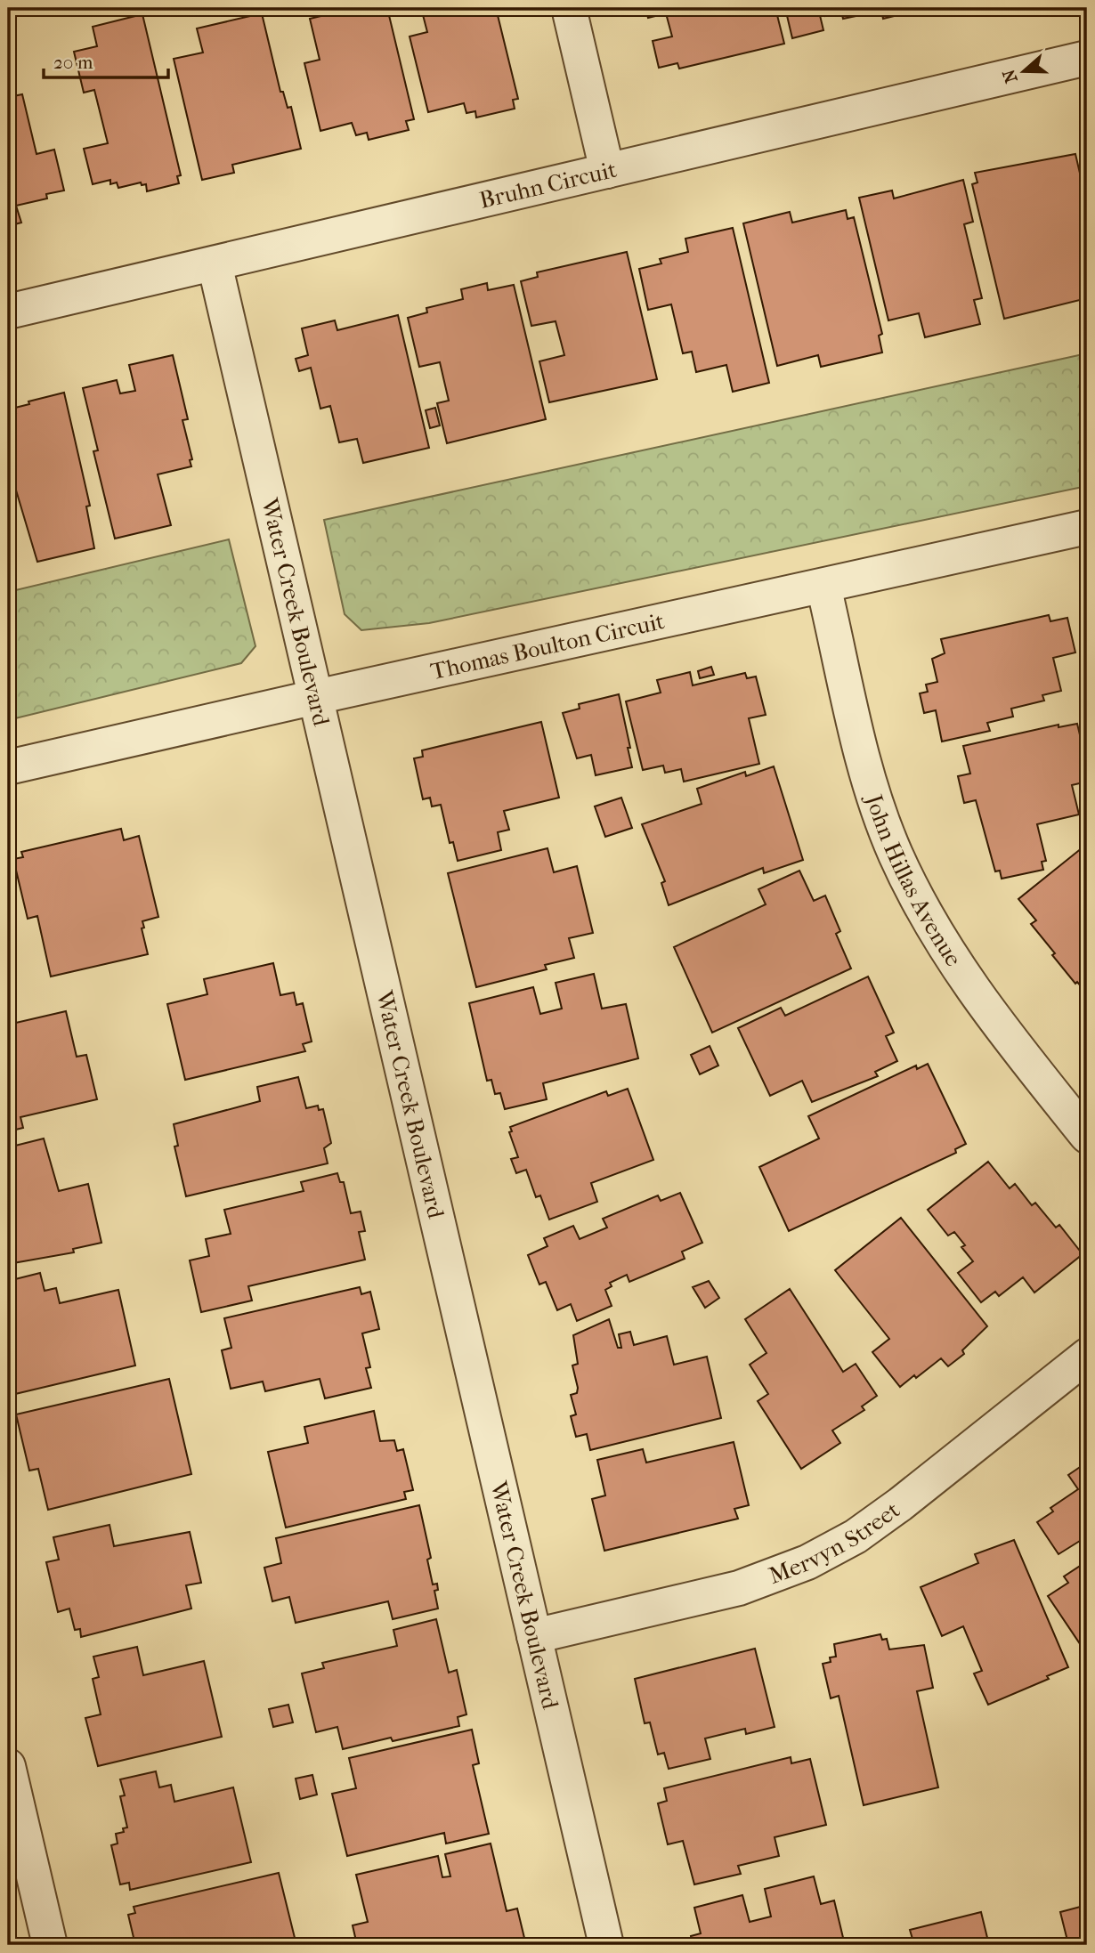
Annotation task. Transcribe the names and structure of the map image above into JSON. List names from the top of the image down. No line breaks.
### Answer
{"streets":{"street":["Bruhn Circuit","Water Creek Boulevard","Thomas Boulton Circuit","John Hillas Avenue","Mervyn Street"]},"crossings":[["Bruhn Circuit","Water Creek Boulevard"],["Water Creek Boulevard","Thomas Boulton Circuit"],["Water Creek Boulevard","Mervyn Street"],["Thomas Boulton Circuit","John Hillas Avenue"]],"scale_bar":"20 m","north":"left"}
